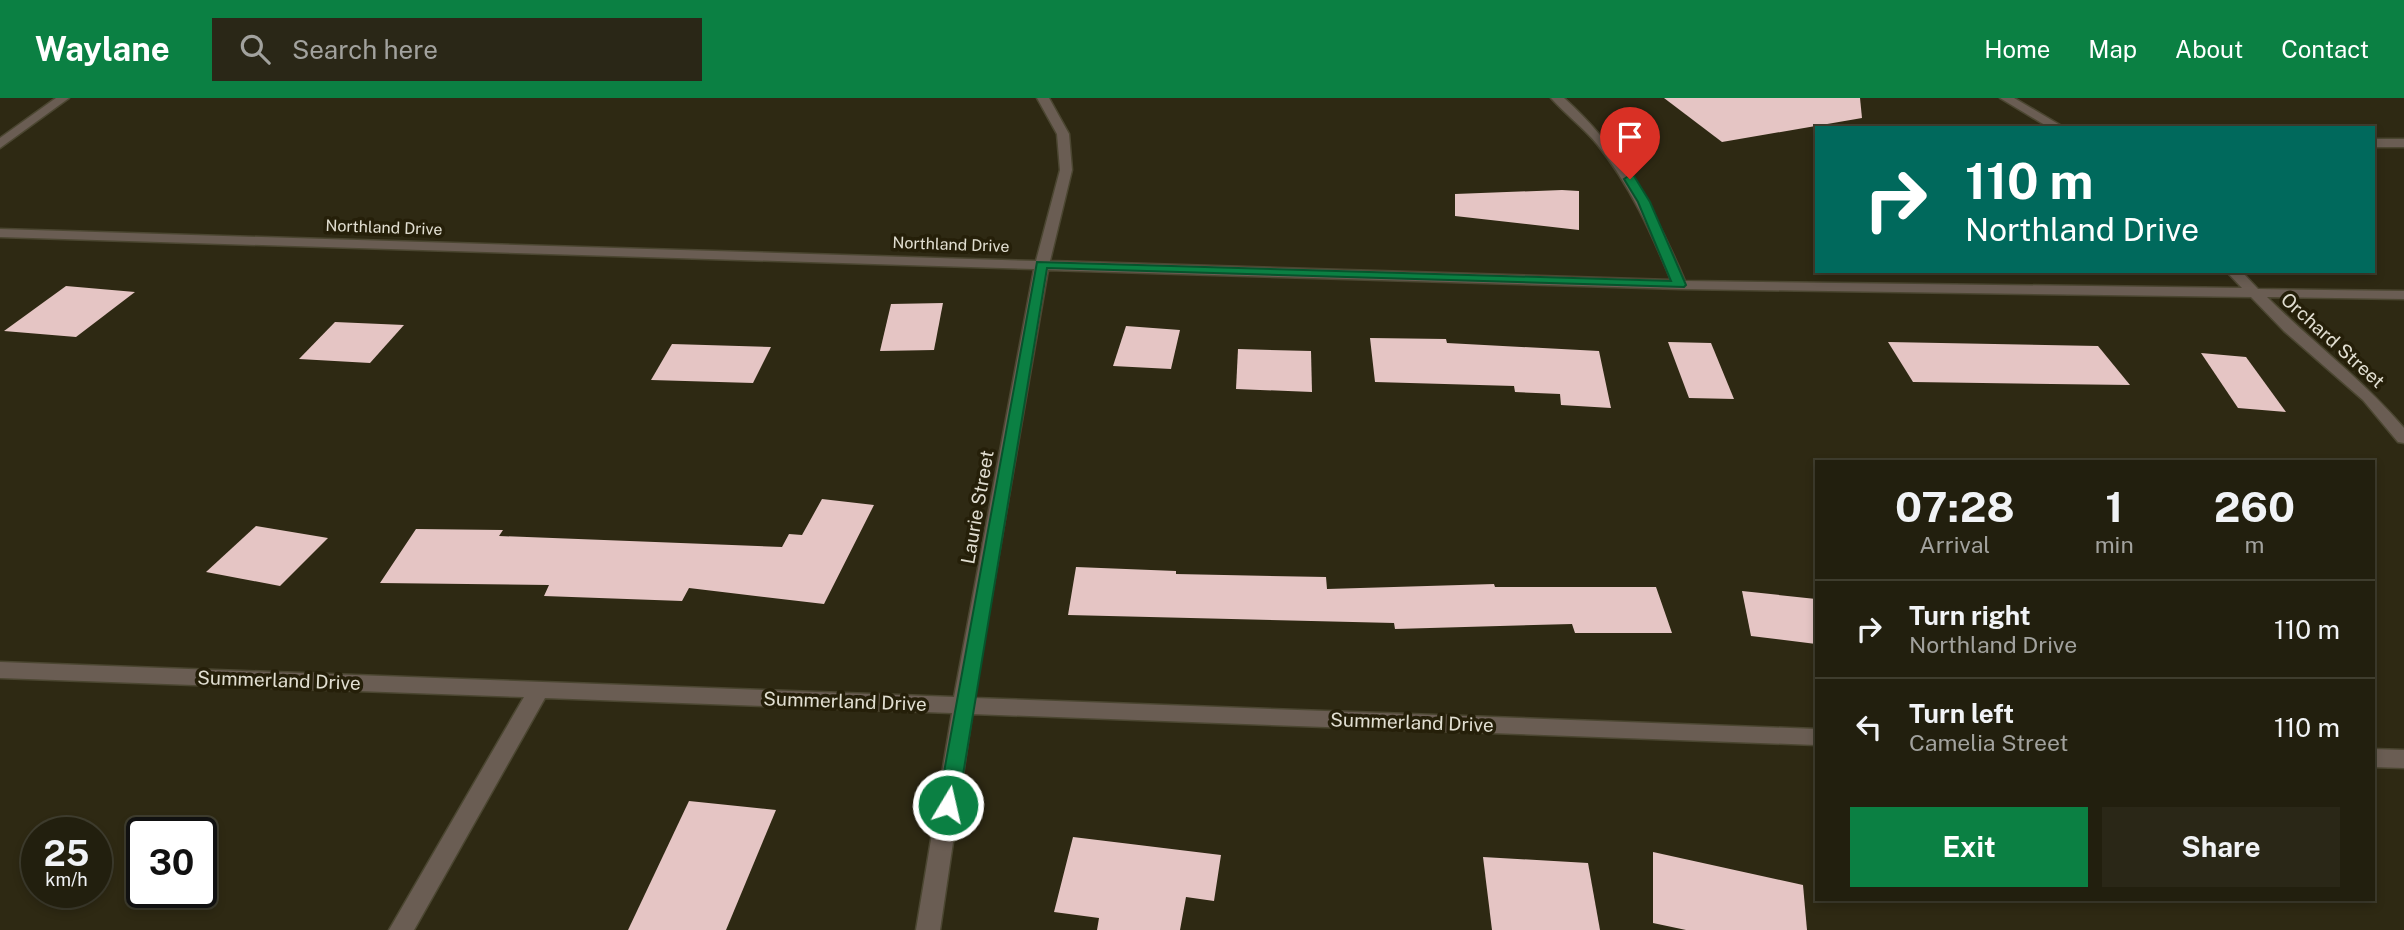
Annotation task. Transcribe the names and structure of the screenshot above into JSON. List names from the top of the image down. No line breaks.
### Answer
{"streets":{"street":["Northland Drive","Orchard Street","Laurie Street","Summerland Drive"]},"crossings":[["Northland Drive","Orchard Street"],["Northland Drive","Laurie Street"],["Laurie Street","Summerland Drive"]],"page":{"header":"Waylane","search":"Search here","nav":["Home","Map","About","Contact"],"turn":["110 m","Northland Drive"],"eta":["07:28","Arrival","1","min","260","m"],"list":[{"name":"Turn right","note":"Northland Drive","value":"110 m"},{"name":"Turn left","note":"Camelia Street","value":"110 m"}],"buttons":["Exit","Share"],"speed":"25 km/h","limit":"30"}}
